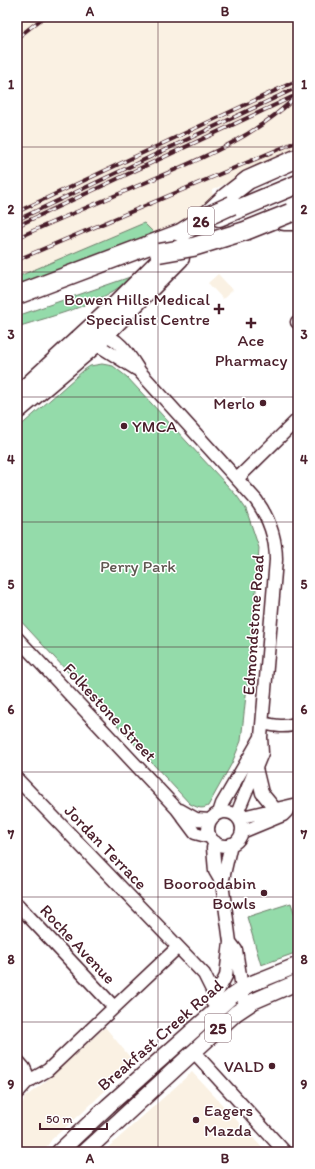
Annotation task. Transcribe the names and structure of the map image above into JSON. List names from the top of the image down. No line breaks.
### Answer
{"streets":{"highway":["26"],"main road":["25","Breakfast Creek Road"],"street":["Edmondstone Road","Folkestone Street","Jordan Terrace","Roche Avenue"]},"crossings":[["26","Edmondstone Road"],["Edmondstone Road","Folkestone Street"],["Jordan Terrace","Roche Avenue"]],"parks":["Perry Park"],"places":{"health":["Bowen Hills Medical Specialist Centre","Ace Pharmacy"],"other":["Merlo","YMCA","Booroodabin Bowls","VALD","Eagers Mazda"]},"scale_bar":"50 m","grid":{"columns":["A","B"],"rows":["1","2","3","4","5","6","7","8","9"]}}
